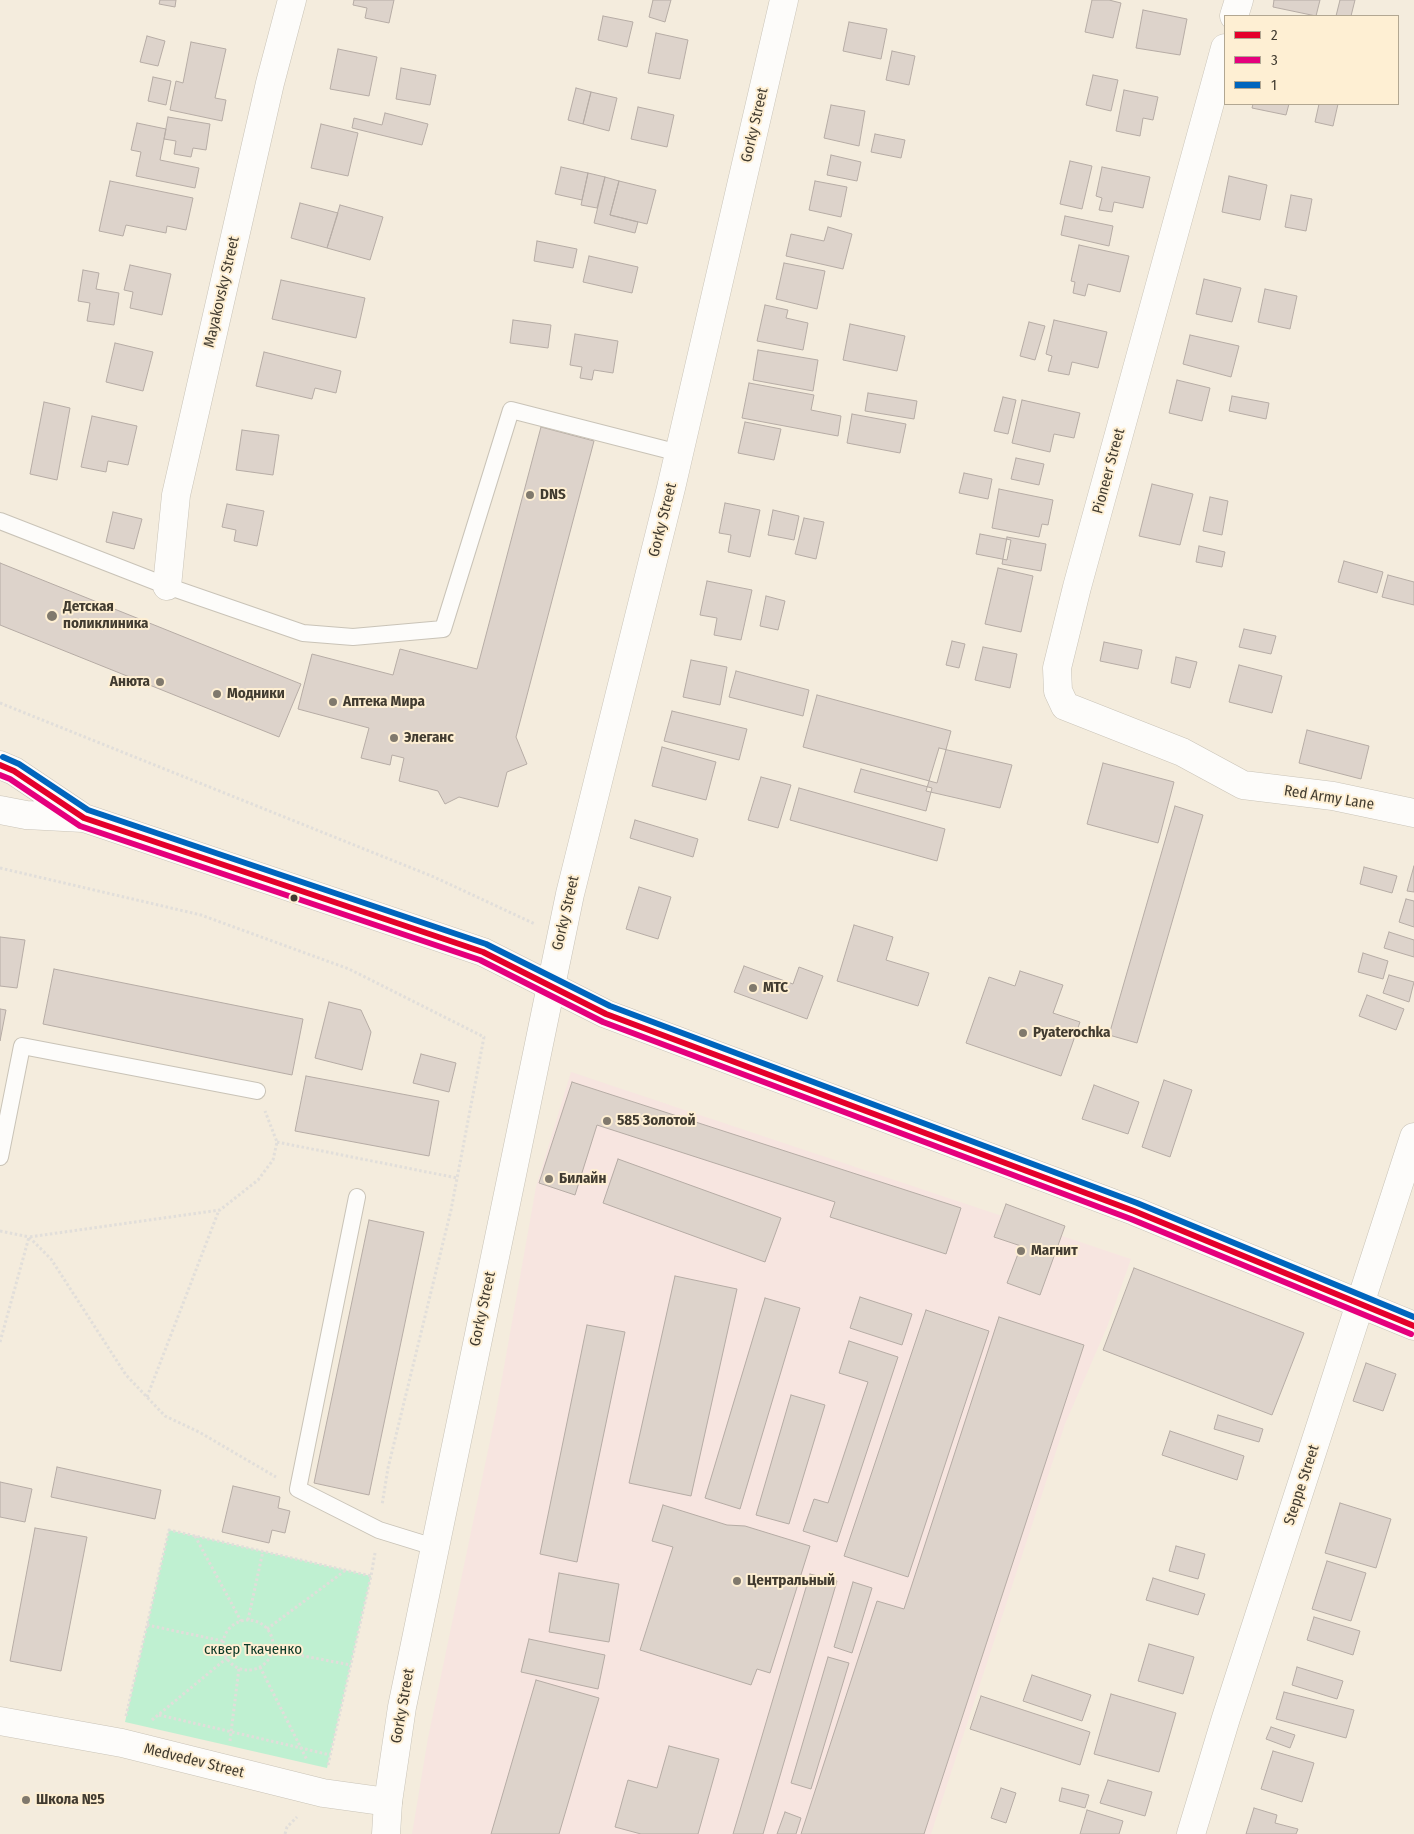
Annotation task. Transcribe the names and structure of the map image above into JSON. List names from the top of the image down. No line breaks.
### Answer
{"streets":{"street":["Gorky Street","Mayakovsky Street","Pioneer Street","Red Army Lane","Steppe Street","Medvedev Street"]},"crossings":[["Gorky Street","Medvedev Street"],["Pioneer Street","Red Army Lane"]],"parks":["сквер Ткаченко"],"places":["DNS","Детская поликлиника","Анюта","Модники","Аптека Мира","Элеганс","МТС","Pyaterochka","585 Золотой","Билайн","Магнит","Центральный","Школа №5"],"lines":["transit line 1","transit line 2","transit line 3"],"legend":["2","3","1"]}
